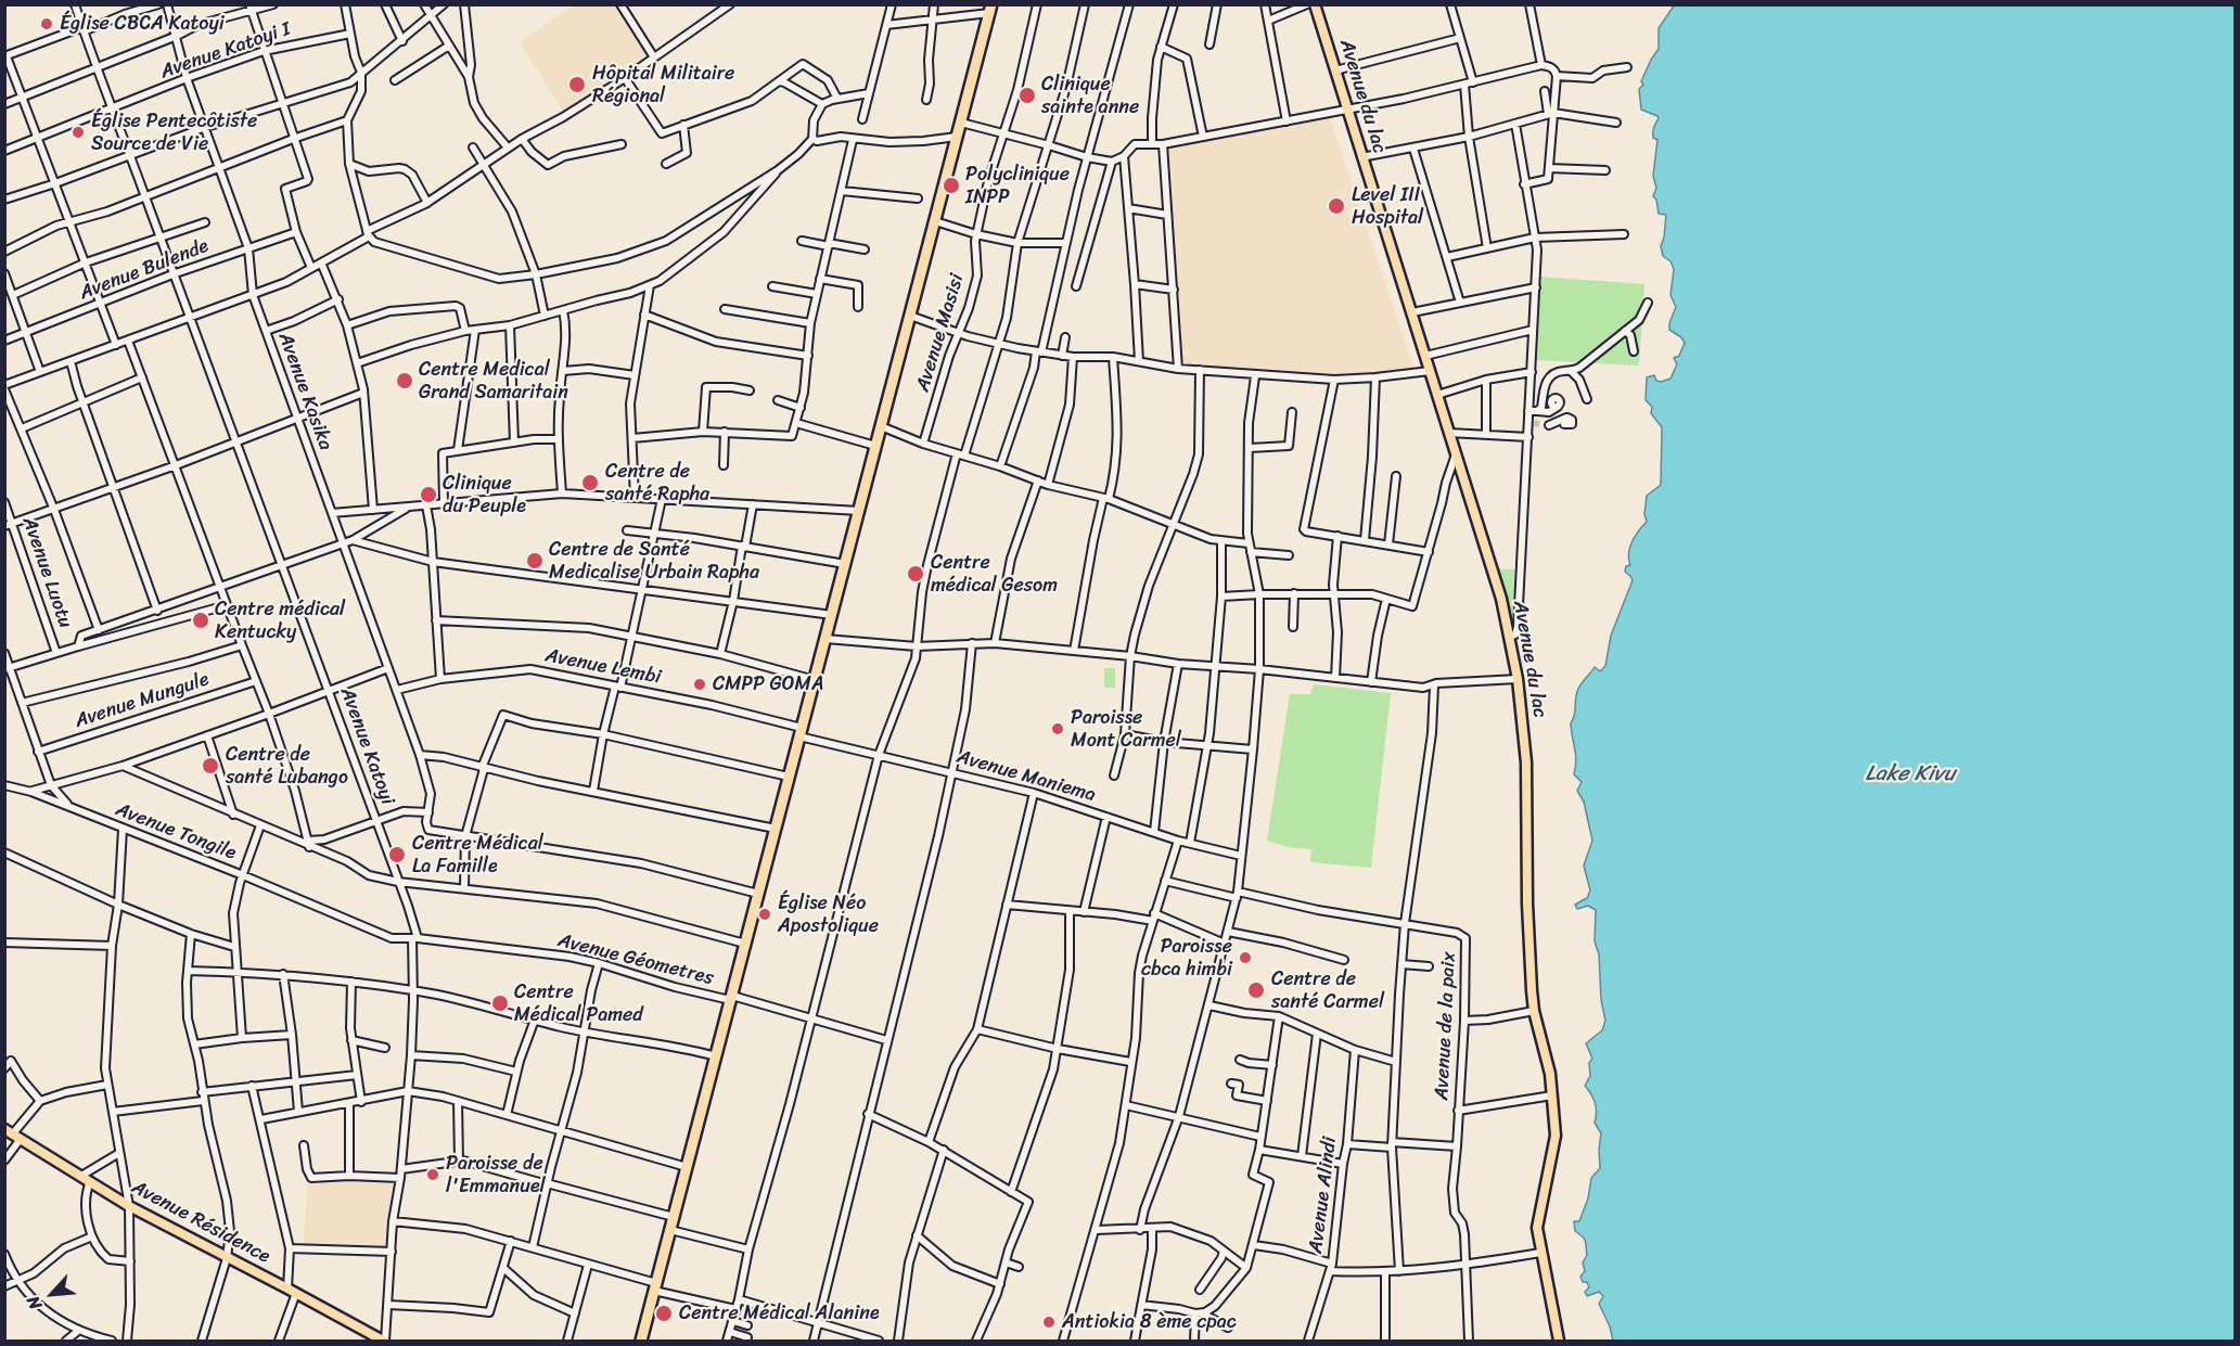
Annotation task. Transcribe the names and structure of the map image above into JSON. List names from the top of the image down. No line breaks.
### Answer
{"streets":{"main road":["Avenue du lac","Avenue Résidence"],"street":["Avenue Katoyi I","Avenue Bulende","Avenue Masisi","Avenue Kasika","Avenue Luotu","Avenue Lembi","Avenue Mungule","Avenue Katoyi","Avenue Maniema","Avenue Tongile","Avenue Géometres","Avenue de la paix","Avenue Alindi"]},"crossings":[["Avenue Katoyi I","Avenue Kasika"],["Avenue Katoyi I","Avenue Katoyi"],["Avenue du lac","Avenue de la paix"],["Avenue Bulende","Avenue Kasika"],["Avenue Bulende","Avenue Katoyi"],["Avenue Kasika","Avenue Lembi"],["Avenue Lembi","Avenue Maniema"],["Avenue Mungule","Avenue Tongile"],["Avenue Katoyi","Avenue Tongile"],["Avenue Katoyi","Avenue Géometres"],["Avenue Katoyi","Avenue Résidence"],["Avenue Tongile","Avenue Géometres"]],"water":["Lake Kivu"],"places":["Église CBCA Katoyi","Hôpital Militaire Régional","Clinique sainte anne","Église Pentecôtiste Source de Vie","Polyclinique INPP","Level III Hospital","Centre Medical Grand Samaritain","Centre de santé Rapha","Clinique du Peuple","Centre de Santé Medicalise Urbain Rapha","Centre médical Gesom","Centre médical Kentucky","CMPP GOMA","Paroisse Mont Carmel","Centre de santé Lubango","Centre Médical La Famille","Église Néo Apostolique","Paroisse cbca himbi","Centre de santé Carmel","Centre Médical Pamed","Paroisse de l'Emmanuel","Centre Médical Alanine","Antiokia 8 ème cpac"],"north":"bottom left"}
